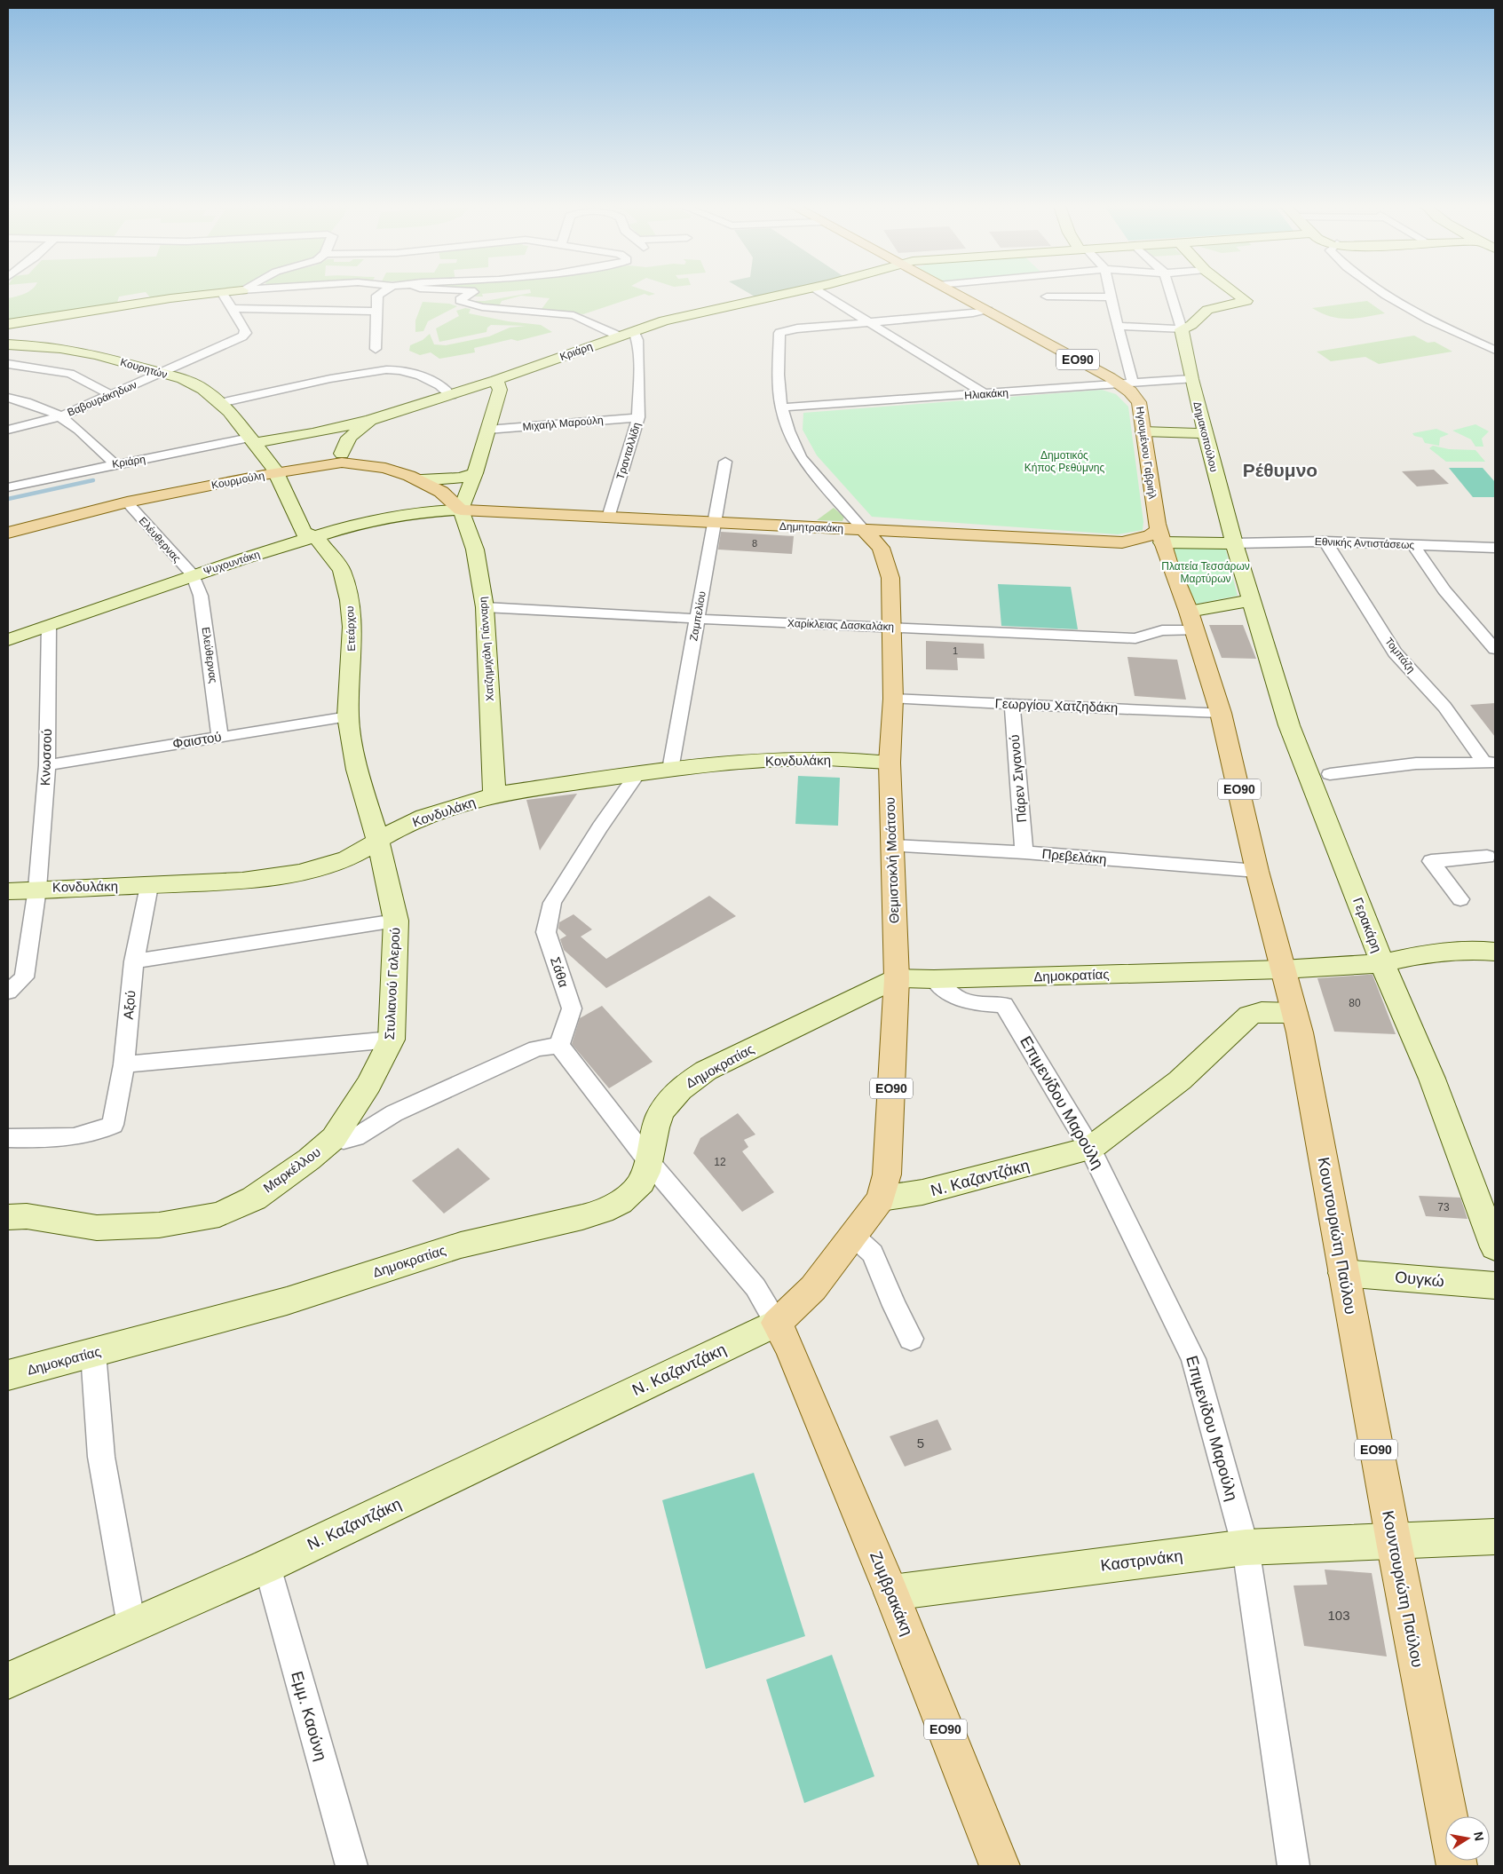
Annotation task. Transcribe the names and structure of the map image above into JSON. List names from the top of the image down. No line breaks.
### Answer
{"streets":{"main road":["ΕΟ90","Ηγουμένου Γαβριήλ","Κουρμούλη","Δημητρακάκη","Θεμιστοκλή Μοάτσου","Ν. Καζαντζάκη","Κουντουριώτη Παύλου","Ζυμβρακάκη"],"street":["Κριάρη","Κουρητών","Ηλιακάκη","Βαβουράκηδων","Μιχαήλ Μαρούλη","Δημακοπούλου","Τρανταλλίδη","Ελέυθερνας","Εθνικής Αντιστάσεως","Ψυχουντάκη","Ζαμπελίου","Χαρίκλειας Δασκαλάκη","Ετεάρχου","Χατζημιχάλη Γιάνναρη","Ελεύθερνας","Τομπάζη","Γεωργίου Χατζηδάκη","Φαιστού","Κνωσσού","Κονδυλάκη","Πάρεν Σιγανού","Πρεβελάκη","Γερακάρη","Σάθα","Δημοκρατίας","Στυλιανού Γαλερού","Αξού","Επιμενίδου Μαρούλη","Μαρκέλλου","Ουγκώ","Καστρινάκη","Εμμ. Καούνη"]},"crossings":[["Κριάρη","Κουρητών"],["Κριάρη","Τρανταλλίδη"],["Κριάρη","Ετεάρχου"],["ΕΟ90","Ηγουμένου Γαβριήλ"],["ΕΟ90","Δημητρακάκη"],["ΕΟ90","Χαρίκλειας Δασκαλάκη"],["ΕΟ90","Κουντουριώτη Παύλου"],["Κουρητών","Βαβουράκηδων"],["Κουρητών","Ετεάρχου"],["Ηλιακάκη","Δημακοπούλου"],["Ηλιακάκη","Ηγουμένου Γαβριήλ"],["Μιχαήλ Μαρούλη","Τρανταλλίδη"],["Δημακοπούλου","Εθνικής Αντιστάσεως"],["Δημακοπούλου","Γερακάρη"],["Τρανταλλίδη","Δημητρακάκη"],["Ηγουμένου Γαβριήλ","Δημητρακάκη"],["Κουρμούλη","Δημητρακάκη"],["Κουρμούλη","Ελέυθερνας"],["Κουρμούλη","Ψυχουντάκη"],["Κουρμούλη","Ετεάρχου"],["Κουρμούλη","Χατζημιχάλη Γιάνναρη"],["Δημητρακάκη","Ψυχουντάκη"],["Δημητρακάκη","Ζαμπελίου"],["Δημητρακάκη","Χατζημιχάλη Γιάνναρη"],["Δημητρακάκη","Θεμιστοκλή Μοάτσου"],["Ελέυθερνας","Ψυχουντάκη"],["Ελέυθερνας","Ελεύθερνας"],["Εθνικής Αντιστάσεως","Τομπάζη"],["Ψυχουντάκη","Ετεάρχου"],["Ψυχουντάκη","Χατζημιχάλη Γιάνναρη"],["Ψυχουντάκη","Ελεύθερνας"],["Ψυχουντάκη","Κνωσσού"],["Ζαμπελίου","Χαρίκλειας Δασκαλάκη"],["Ζαμπελίου","Κονδυλάκη"],["Χαρίκλειας Δασκαλάκη","Χατζημιχάλη Γιάνναρη"],["Χαρίκλειας Δασκαλάκη","Θεμιστοκλή Μοάτσου"],["Χαρίκλειας Δασκαλάκη","Κουντουριώτη Παύλου"],["Ετεάρχου","Φαιστού"],["Ετεάρχου","Κονδυλάκη"],["Ετεάρχου","Στυλιανού Γαλερού"],["Χατζημιχάλη Γιάνναρη","Κονδυλάκη"],["Ελεύθερνας","Φαιστού"],["Γεωργίου Χατζηδάκη","Πάρεν Σιγανού"],["Γεωργίου Χατζηδάκη","Θεμιστοκλή Μοάτσου"],["Γεωργίου Χατζηδάκη","Κουντουριώτη Παύλου"],["Φαιστού","Κνωσσού"],["Κνωσσού","Κονδυλάκη"],["Κονδυλάκη","Θεμιστοκλή Μοάτσου"],["Κονδυλάκη","Σάθα"],["Κονδυλάκη","Στυλιανού Γαλερού"],["Κονδυλάκη","Αξού"],["Πάρεν Σιγανού","Πρεβελάκη"],["Πρεβελάκη","Θεμιστοκλή Μοάτσου"],["Πρεβελάκη","Κουντουριώτη Παύλου"],["Θεμιστοκλή Μοάτσου","Δημοκρατίας"],["Θεμιστοκλή Μοάτσου","Ν. Καζαντζάκη"],["Γερακάρη","Δημοκρατίας"],["Σάθα","Μαρκέλλου"],["Δημοκρατίας","Επιμενίδου Μαρούλη"],["Δημοκρατίας","Κουντουριώτη Παύλου"],["Στυλιανού Γαλερού","Μαρκέλλου"],["Επιμενίδου Μαρούλη","Ν. Καζαντζάκη"],["Επιμενίδου Μαρούλη","Καστρινάκη"],["Ν. Καζαντζάκη","Κουντουριώτη Παύλου"],["Ν. Καζαντζάκη","Ζυμβρακάκη"],["Ν. Καζαντζάκη","Εμμ. Καούνη"],["Κουντουριώτη Παύλου","Ουγκώ"],["Κουντουριώτη Παύλου","Καστρινάκη"],["Καστρινάκη","Ζυμβρακάκη"]],"districts":["Ρέθυμνο"],"parks":["Δημοτικός Κήπος Ρεθύμνης","Πλατεία Τεσσάρων Μαρτύρων"],"house_numbers":["8","1","80","12","73","5","103"],"north":"right"}
